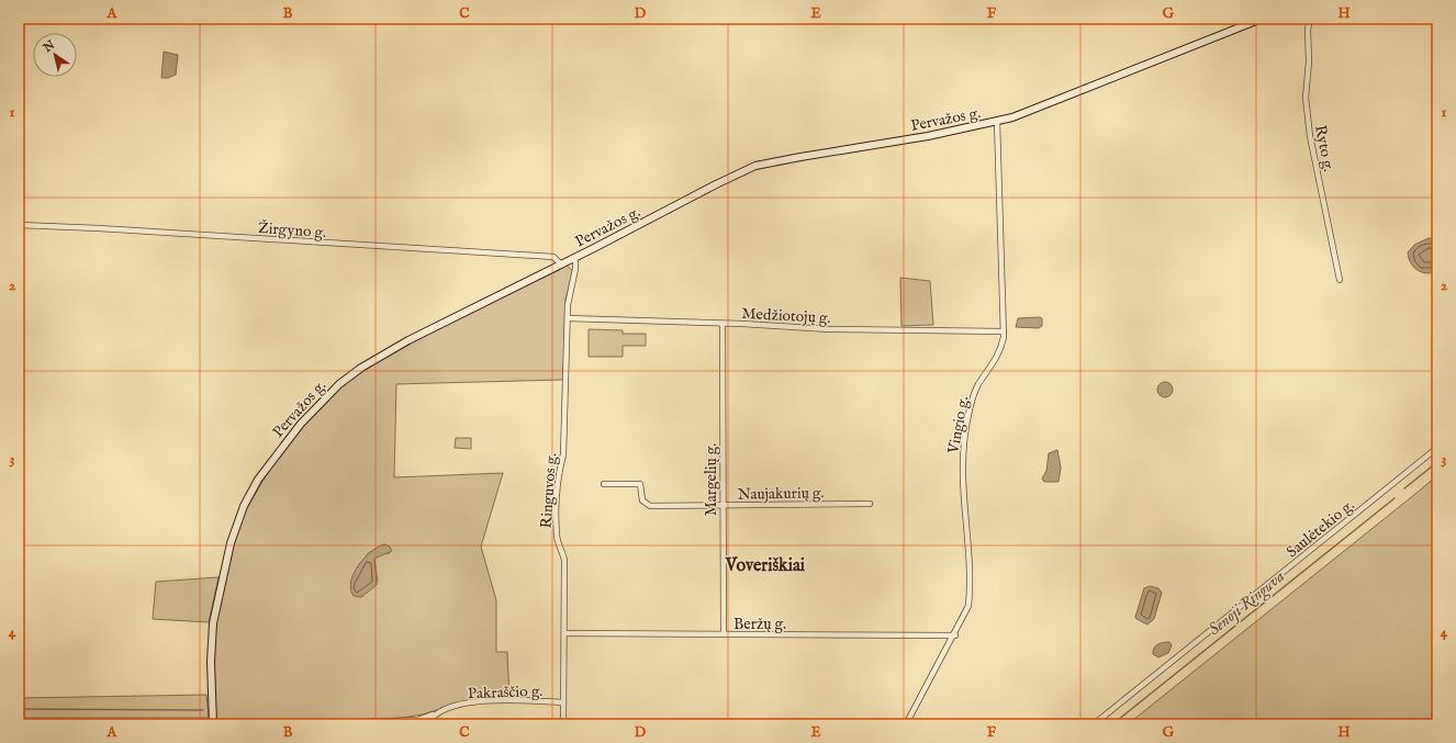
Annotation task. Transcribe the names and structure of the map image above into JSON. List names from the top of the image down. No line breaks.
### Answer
{"streets":{"main road":["Pervažos g."],"street":["Ryto g.","Žirgyno g.","Medžiotojų g.","Vingio g.","Margelių g.","Ringuvos g.","Naujakurių g.","Saulėtekio g.","Beržų g.","Pakraščio g."]},"crossings":[["Pervažos g.","Žirgyno g."],["Pervažos g.","Vingio g."],["Pervažos g.","Ringuvos g."],["Medžiotojų g.","Vingio g."],["Medžiotojų g.","Margelių g."],["Medžiotojų g.","Ringuvos g."],["Vingio g.","Beržų g."],["Margelių g.","Naujakurių g."],["Margelių g.","Beržų g."],["Ringuvos g.","Beržų g."],["Ringuvos g.","Pakraščio g."]],"districts":["Voveriškiai"],"water":["Senoji Ringuva"],"north":"top left","grid":{"columns":["A","B","C","D","E","F","G","H"],"rows":["1","2","3","4"]}}
